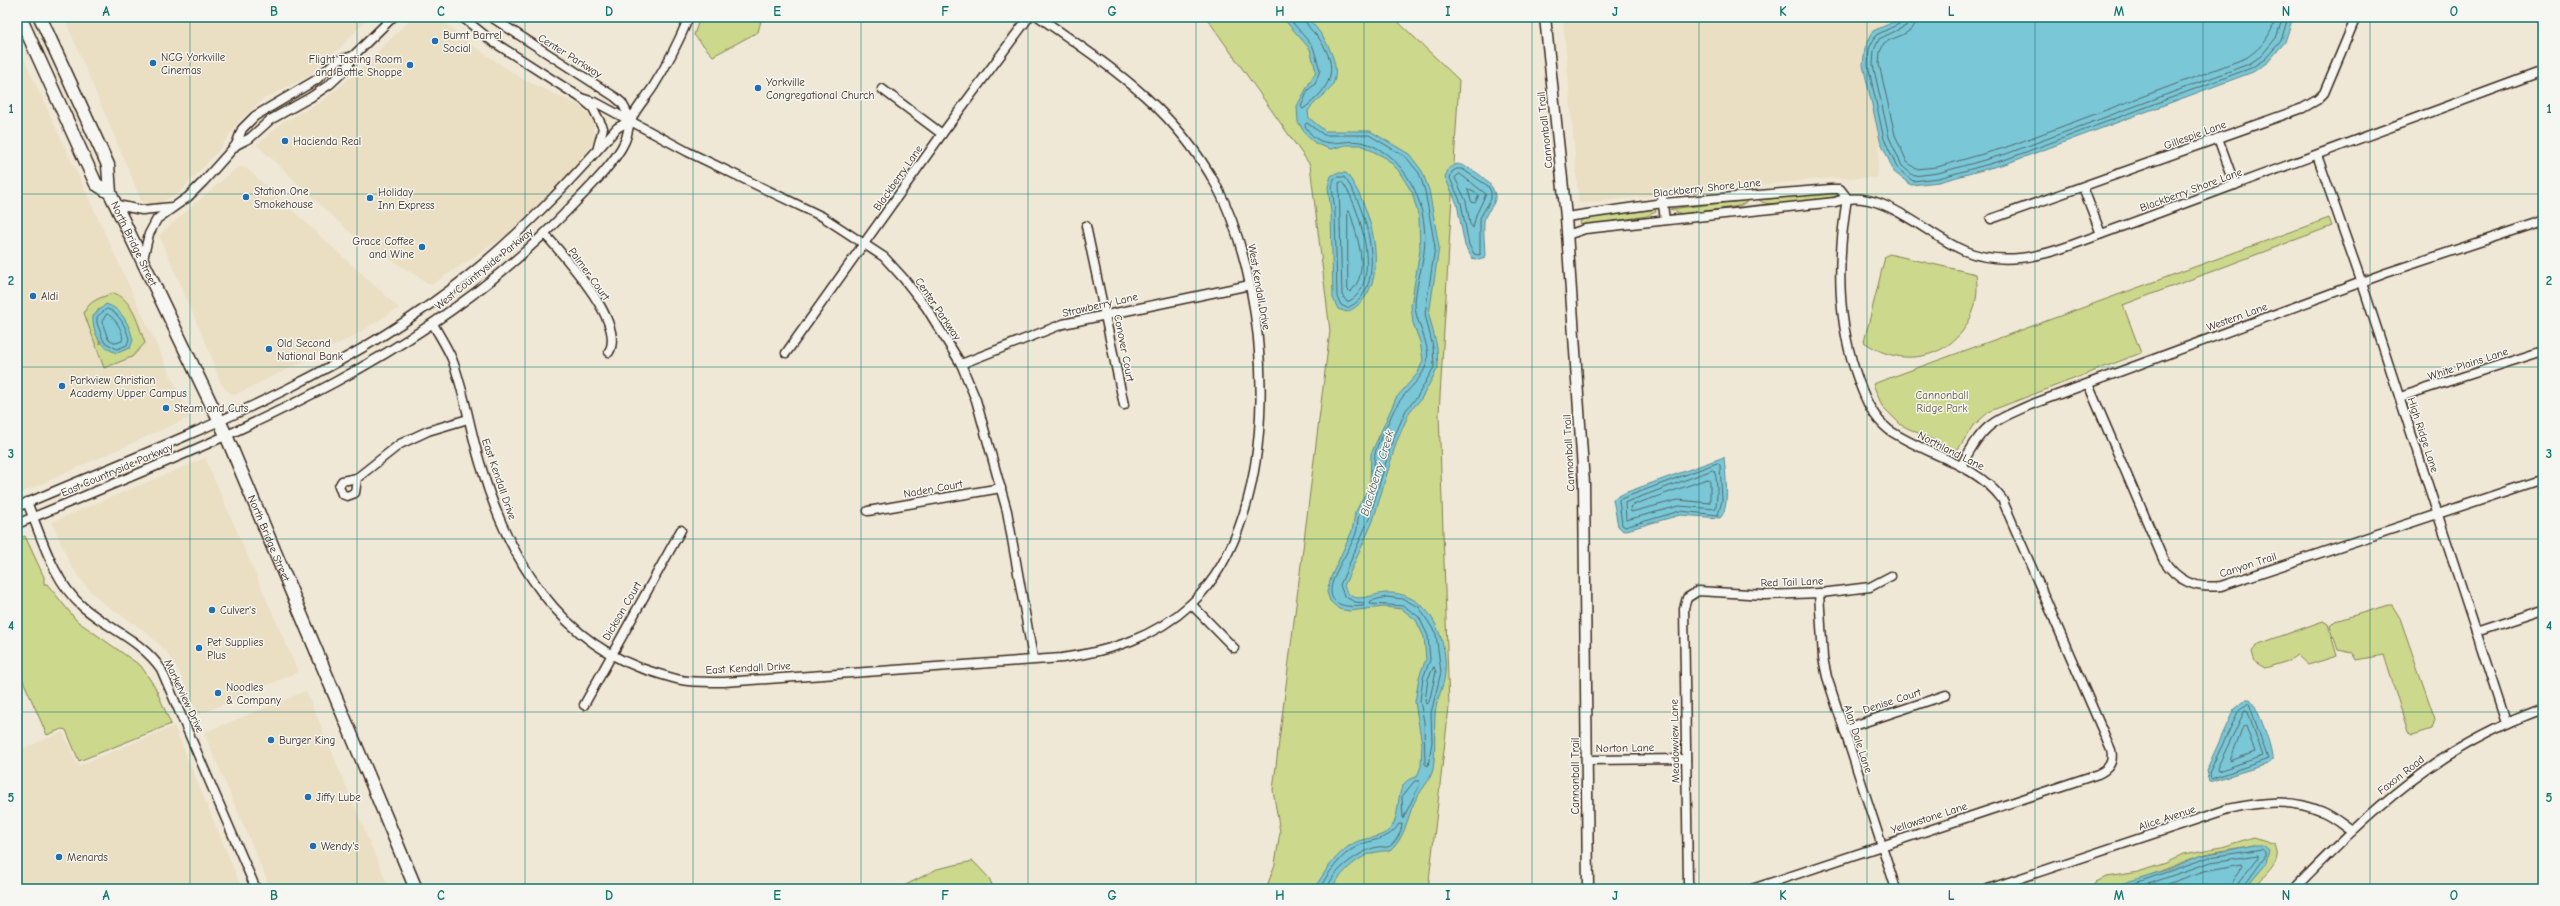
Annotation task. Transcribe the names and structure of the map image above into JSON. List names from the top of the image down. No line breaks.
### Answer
{"streets":{"highway":["North Bridge Street"],"main road":["Cannonball Trail"],"street":["Center Parkway","Gillespie Lane","Blackberry Lane","Blackberry Shore Lane","West Countryside Parkway","Palmer Court","West Kendall Drive","Strawberry Lane","Western Lane","Conover Court","White Plains Lane","High Ridge Lane","Northland Lane","East Countryside Parkway","East Kendall Drive","Naden Court","Canyon Trail","Red Tail Lane","Dickson Court","Marketview Drive","Denise Court","Alan Dale Lane","Meadowview Lane","Norton Lane","Faxon Road","Yellowstone Lane","Alice Avenue"]},"crossings":[["Center Parkway","Blackberry Lane"],["Center Parkway","West Countryside Parkway"],["Center Parkway","Strawberry Lane"],["Center Parkway","East Kendall Drive"],["Center Parkway","Naden Court"],["Cannonball Trail","Blackberry Shore Lane"],["Cannonball Trail","Norton Lane"],["Blackberry Shore Lane","High Ridge Lane"],["Blackberry Shore Lane","Northland Lane"],["North Bridge Street","West Countryside Parkway"],["North Bridge Street","East Countryside Parkway"],["West Countryside Parkway","Palmer Court"],["West Countryside Parkway","East Countryside Parkway"],["West Countryside Parkway","East Kendall Drive"],["West Kendall Drive","Strawberry Lane"],["West Kendall Drive","East Kendall Drive"],["Strawberry Lane","Conover Court"],["Western Lane","High Ridge Lane"],["Western Lane","Northland Lane"],["Western Lane","Canyon Trail"],["White Plains Lane","High Ridge Lane"],["High Ridge Lane","Canyon Trail"],["High Ridge Lane","Faxon Road"],["Northland Lane","Yellowstone Lane"],["East Countryside Parkway","Marketview Drive"],["East Kendall Drive","Dickson Court"],["Red Tail Lane","Alan Dale Lane"],["Red Tail Lane","Meadowview Lane"],["Denise Court","Alan Dale Lane"],["Alan Dale Lane","Yellowstone Lane"],["Meadowview Lane","Norton Lane"],["Faxon Road","Alice Avenue"]],"water":["Blackberry Creek"],"parks":["Cannonball Ridge Park"],"places":["Burnt Barrel Social","NCG Yorkville Cinemas","Flight Tasting Room and Bottle Shoppe","Yorkville Congregational Church","Hacienda Real","Station One Smokehouse","Holiday Inn Express","Grace Coffee and Wine","Aldi","Old Second National Bank","Parkview Christian Academy Upper Campus","Steam and Cuts","Culver's","Pet Supplies Plus","Noodles & Company","Burger King","Jiffy Lube","Wendy's","Menards"],"grid":{"columns":["A","B","C","D","E","F","G","H","I","J","K","L","M","N","O"],"rows":["1","2","3","4","5"]}}
